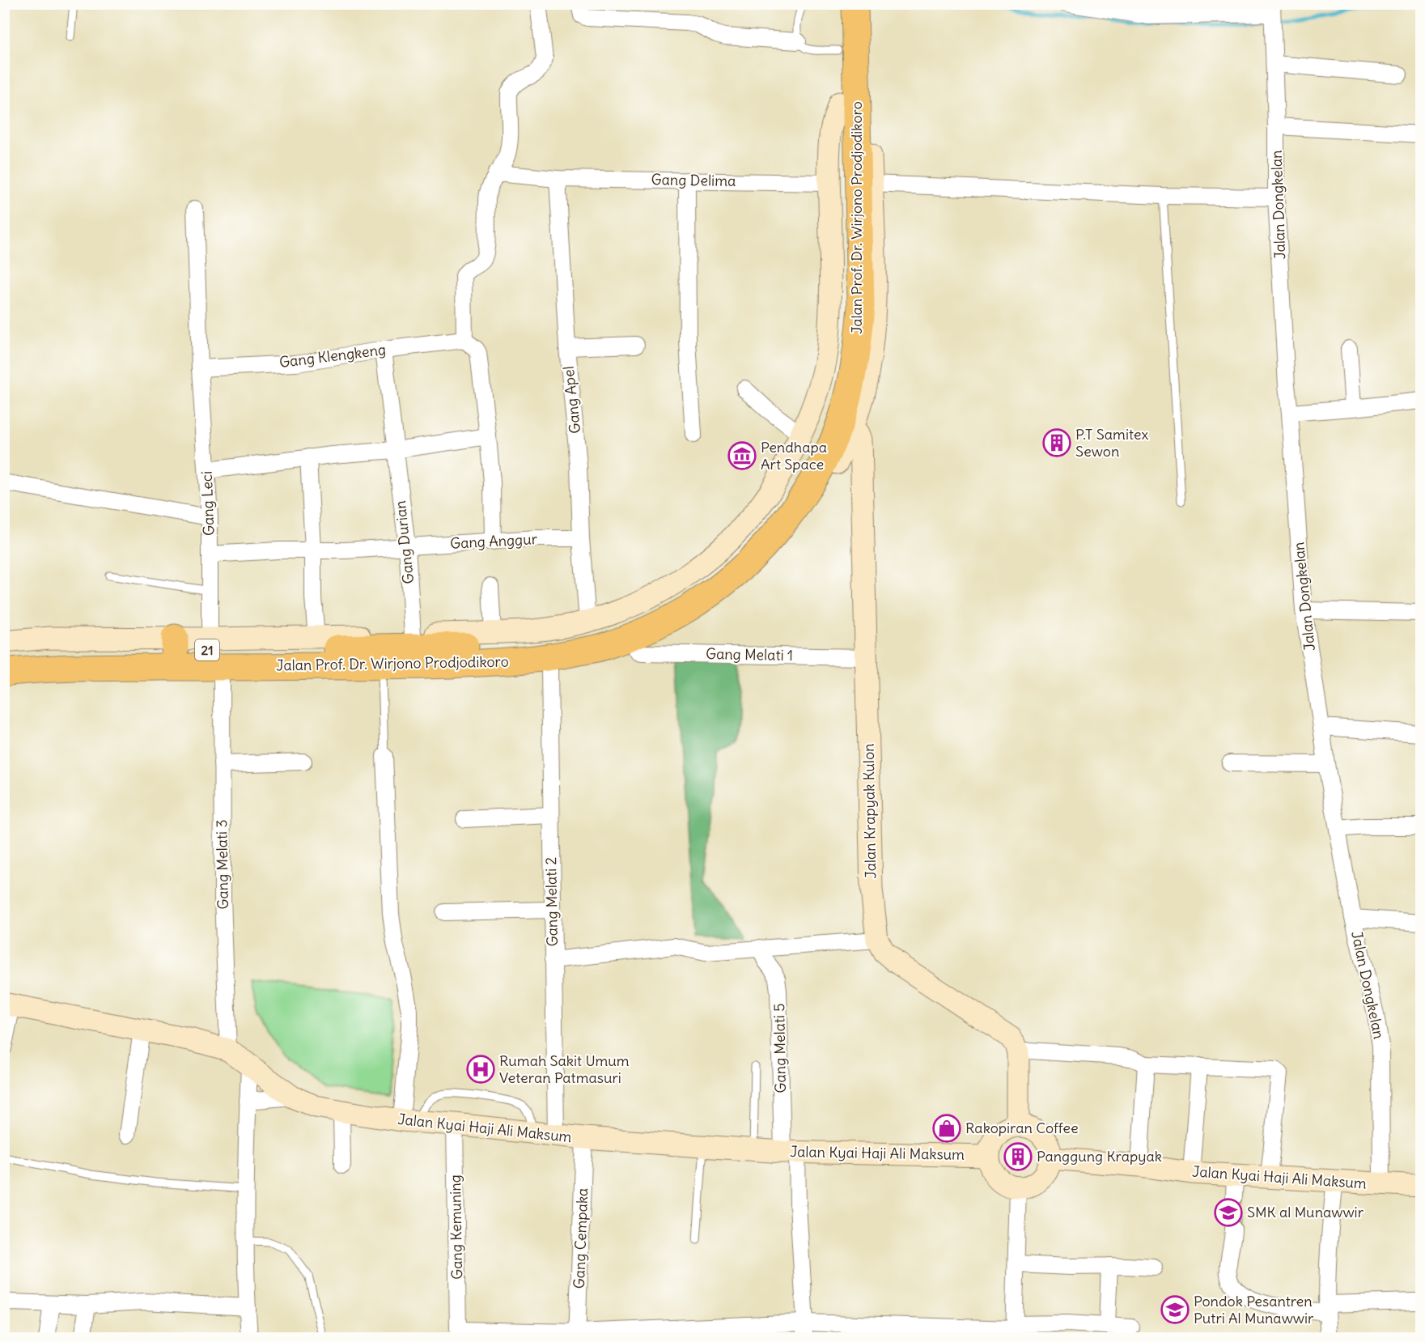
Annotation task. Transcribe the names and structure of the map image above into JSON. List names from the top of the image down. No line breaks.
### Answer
{"streets":{"highway":["Jalan Prof. Dr. Wirjono Prodjodikoro","21"],"street":["Gang Delima","Jalan Dongkelan","Gang Klengkeng","Gang Apel","Gang Leci","Gang Anggur","Gang Durian","Gang Melati 1","Jalan Krapyak Kulon","Gang Melati 3","Gang Melati 2","Gang Melati 5","Jalan Kyai Haji Ali Maksum","Gang Kemuning","Gang Cempaka"]},"crossings":[["Gang Delima","Gang Apel"],["Jalan Dongkelan","Jalan Kyai Haji Ali Maksum"],["Jalan Prof. Dr. Wirjono Prodjodikoro","Gang Durian"],["Jalan Prof. Dr. Wirjono Prodjodikoro","21"],["Gang Klengkeng","Gang Leci"],["Gang Klengkeng","Gang Durian"],["Gang Apel","Gang Anggur"],["Gang Leci","Gang Anggur"],["Gang Anggur","Gang Durian"],["Gang Durian","21"],["Gang Melati 1","Jalan Krapyak Kulon"],["Gang Melati 3","Jalan Kyai Haji Ali Maksum"],["Gang Melati 2","Jalan Kyai Haji Ali Maksum"],["Gang Melati 5","Jalan Kyai Haji Ali Maksum"],["Jalan Kyai Haji Ali Maksum","Gang Kemuning"],["Jalan Kyai Haji Ali Maksum","Gang Cempaka"]],"places":{"building":["P.T Samitex Sewon","Panggung Krapyak"],"museum":["Pendhapa Art Space"],"hospital":["Rumah Sakit Umum Veteran Patmasuri"],"shop":["Rakopiran Coffee"],"school or university":["SMK al Munawwir","Pondok Pesantren Putri Al Munawwir"]}}
